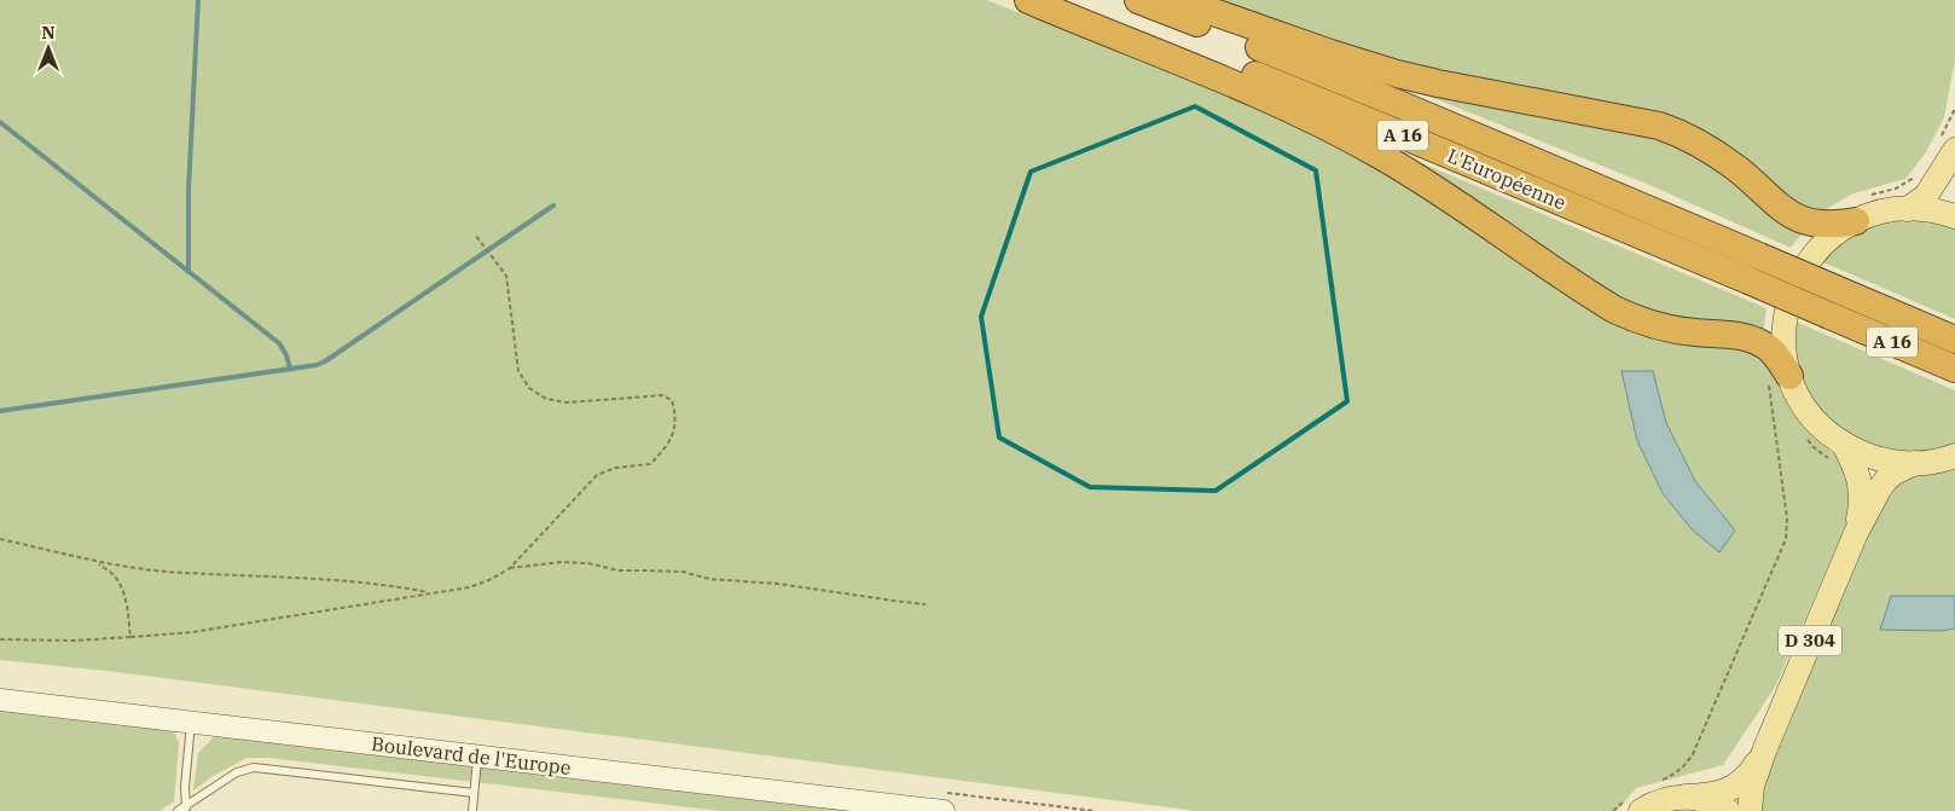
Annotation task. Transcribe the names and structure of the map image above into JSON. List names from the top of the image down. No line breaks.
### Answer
{"streets":{"highway":["A 16","L'Européenne"],"main road":["D 304","Boulevard de l'Europe"]},"north":"top"}
